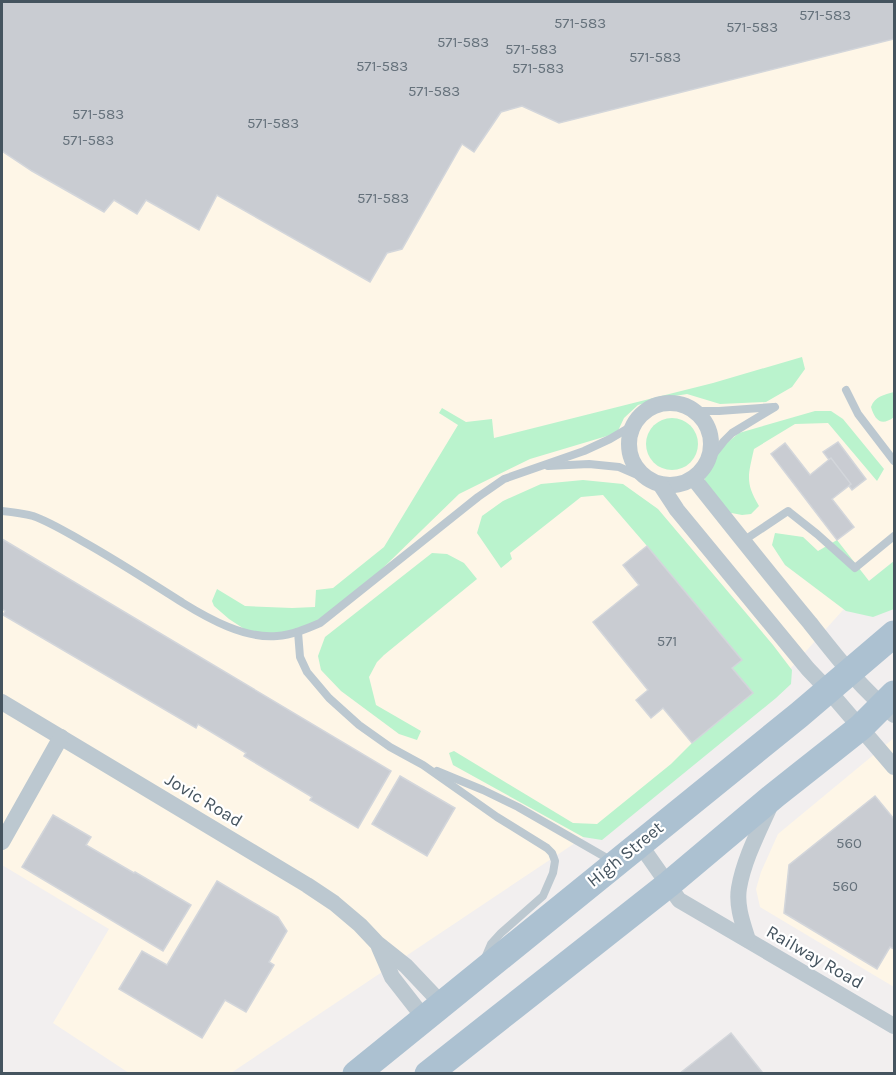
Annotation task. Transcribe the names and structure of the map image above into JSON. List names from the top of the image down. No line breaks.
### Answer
{"streets":{"main road":["High Street"],"street":["Jovic Road","Railway Road"]},"crossings":[["Jovic Road","High Street"],["High Street","Railway Road"]],"house_numbers":["571-583","571-583","571-583","571-583","571-583","571-583","571-583","571-583","571-583","571-583","571-583","571-583","571-583","571","560","560"]}
